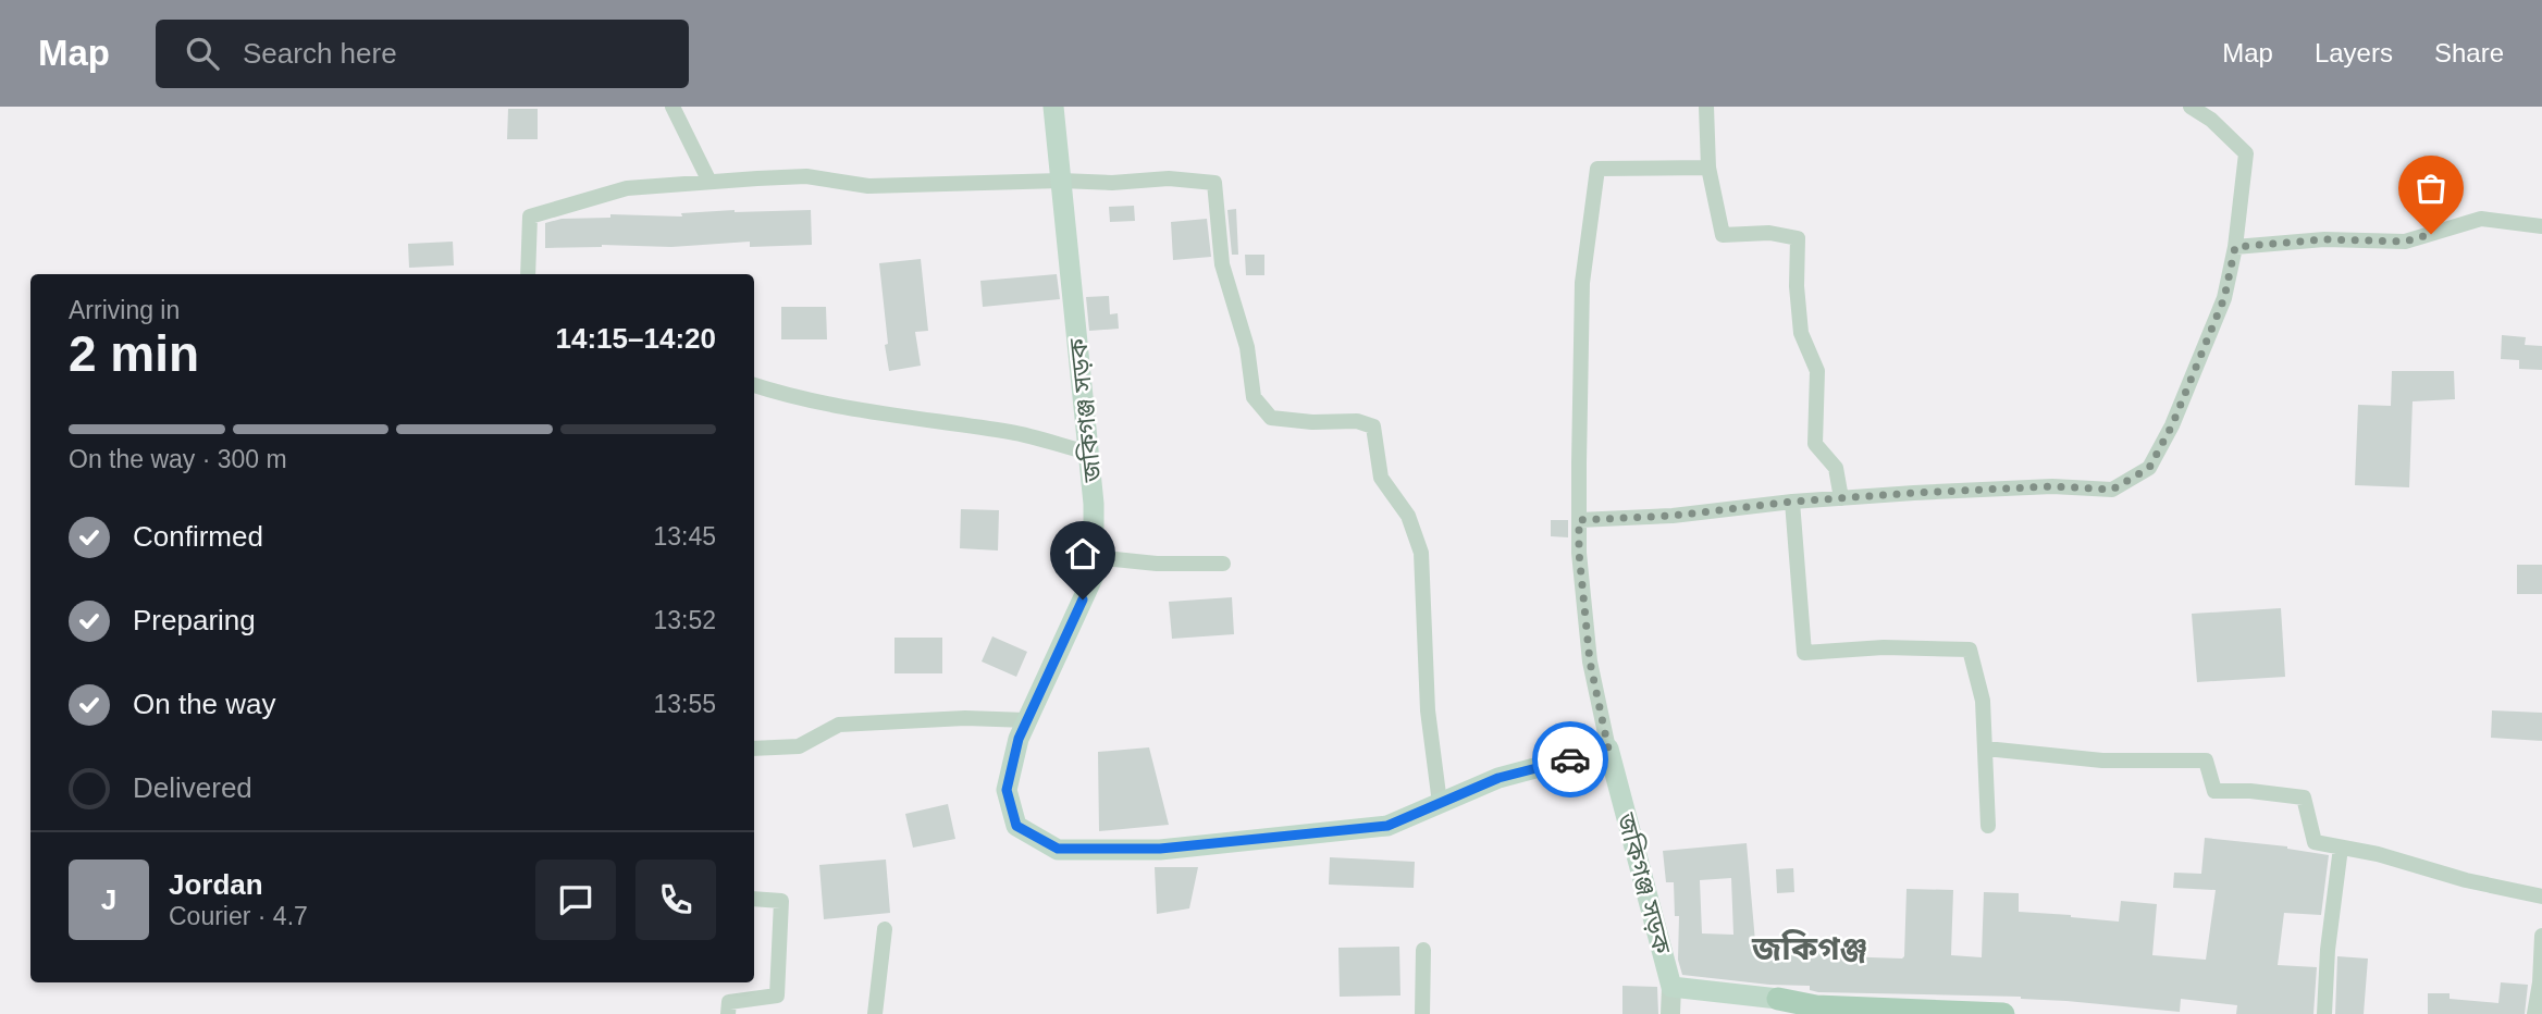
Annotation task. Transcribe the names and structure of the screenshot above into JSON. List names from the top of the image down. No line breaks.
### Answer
{"streets":{"main road":["জকিগঞ্জ সড়ক"]},"districts":["জকিগঞ্জ"],"page":{"header":"Map","search":"Search here","nav":["Map","Layers","Share"],"heading":["2 min","Arriving in","14:15–14:20"],"panel":["Jordan","Courier · 4.7"],"bar":"On the way · 300 m","list":[["Confirmed","13:45"],["Preparing","13:52"],["On the way","13:55"],"Delivered"],"round":"J"}}
